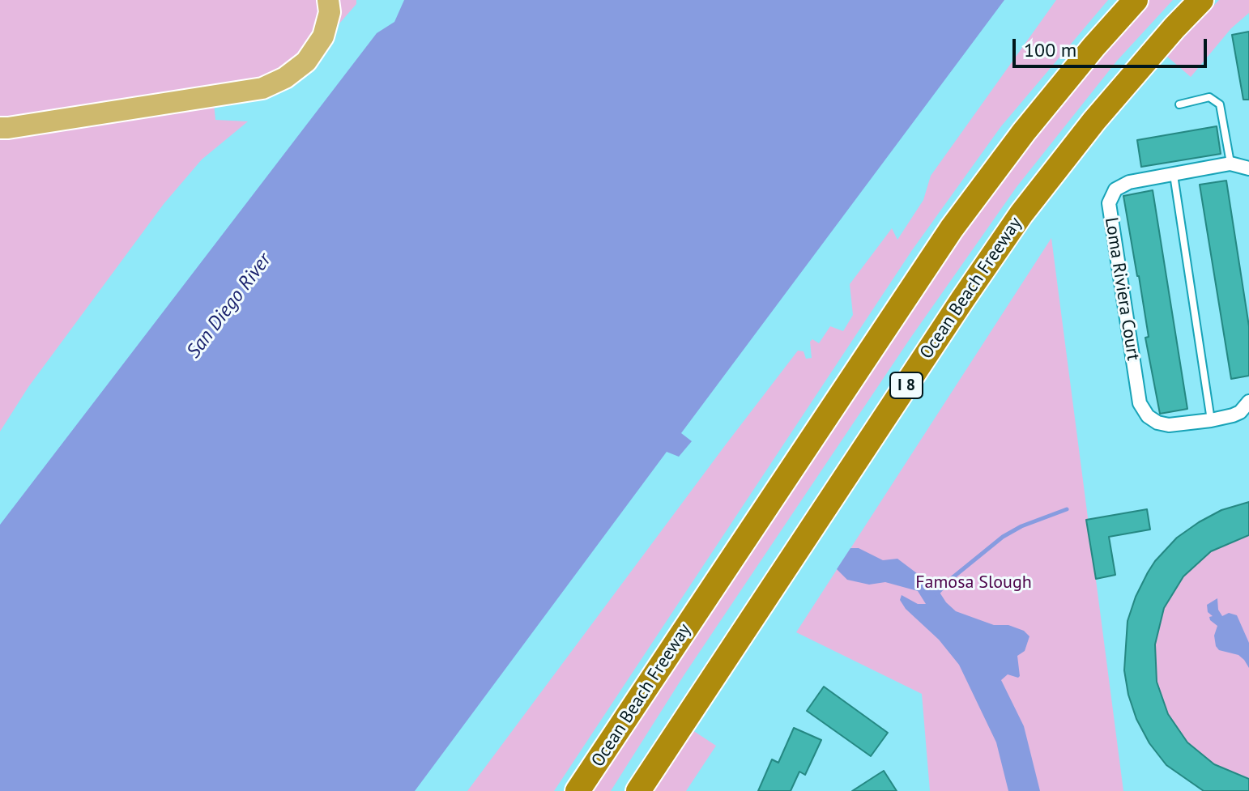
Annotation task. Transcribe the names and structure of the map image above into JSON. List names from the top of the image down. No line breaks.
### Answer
{"streets":{"highway":["Ocean Beach Freeway","I 8"],"street":["Loma Riviera Court"]},"water":["San Diego River"],"parks":["Famosa Slough"],"scale_bar":"100 m"}
